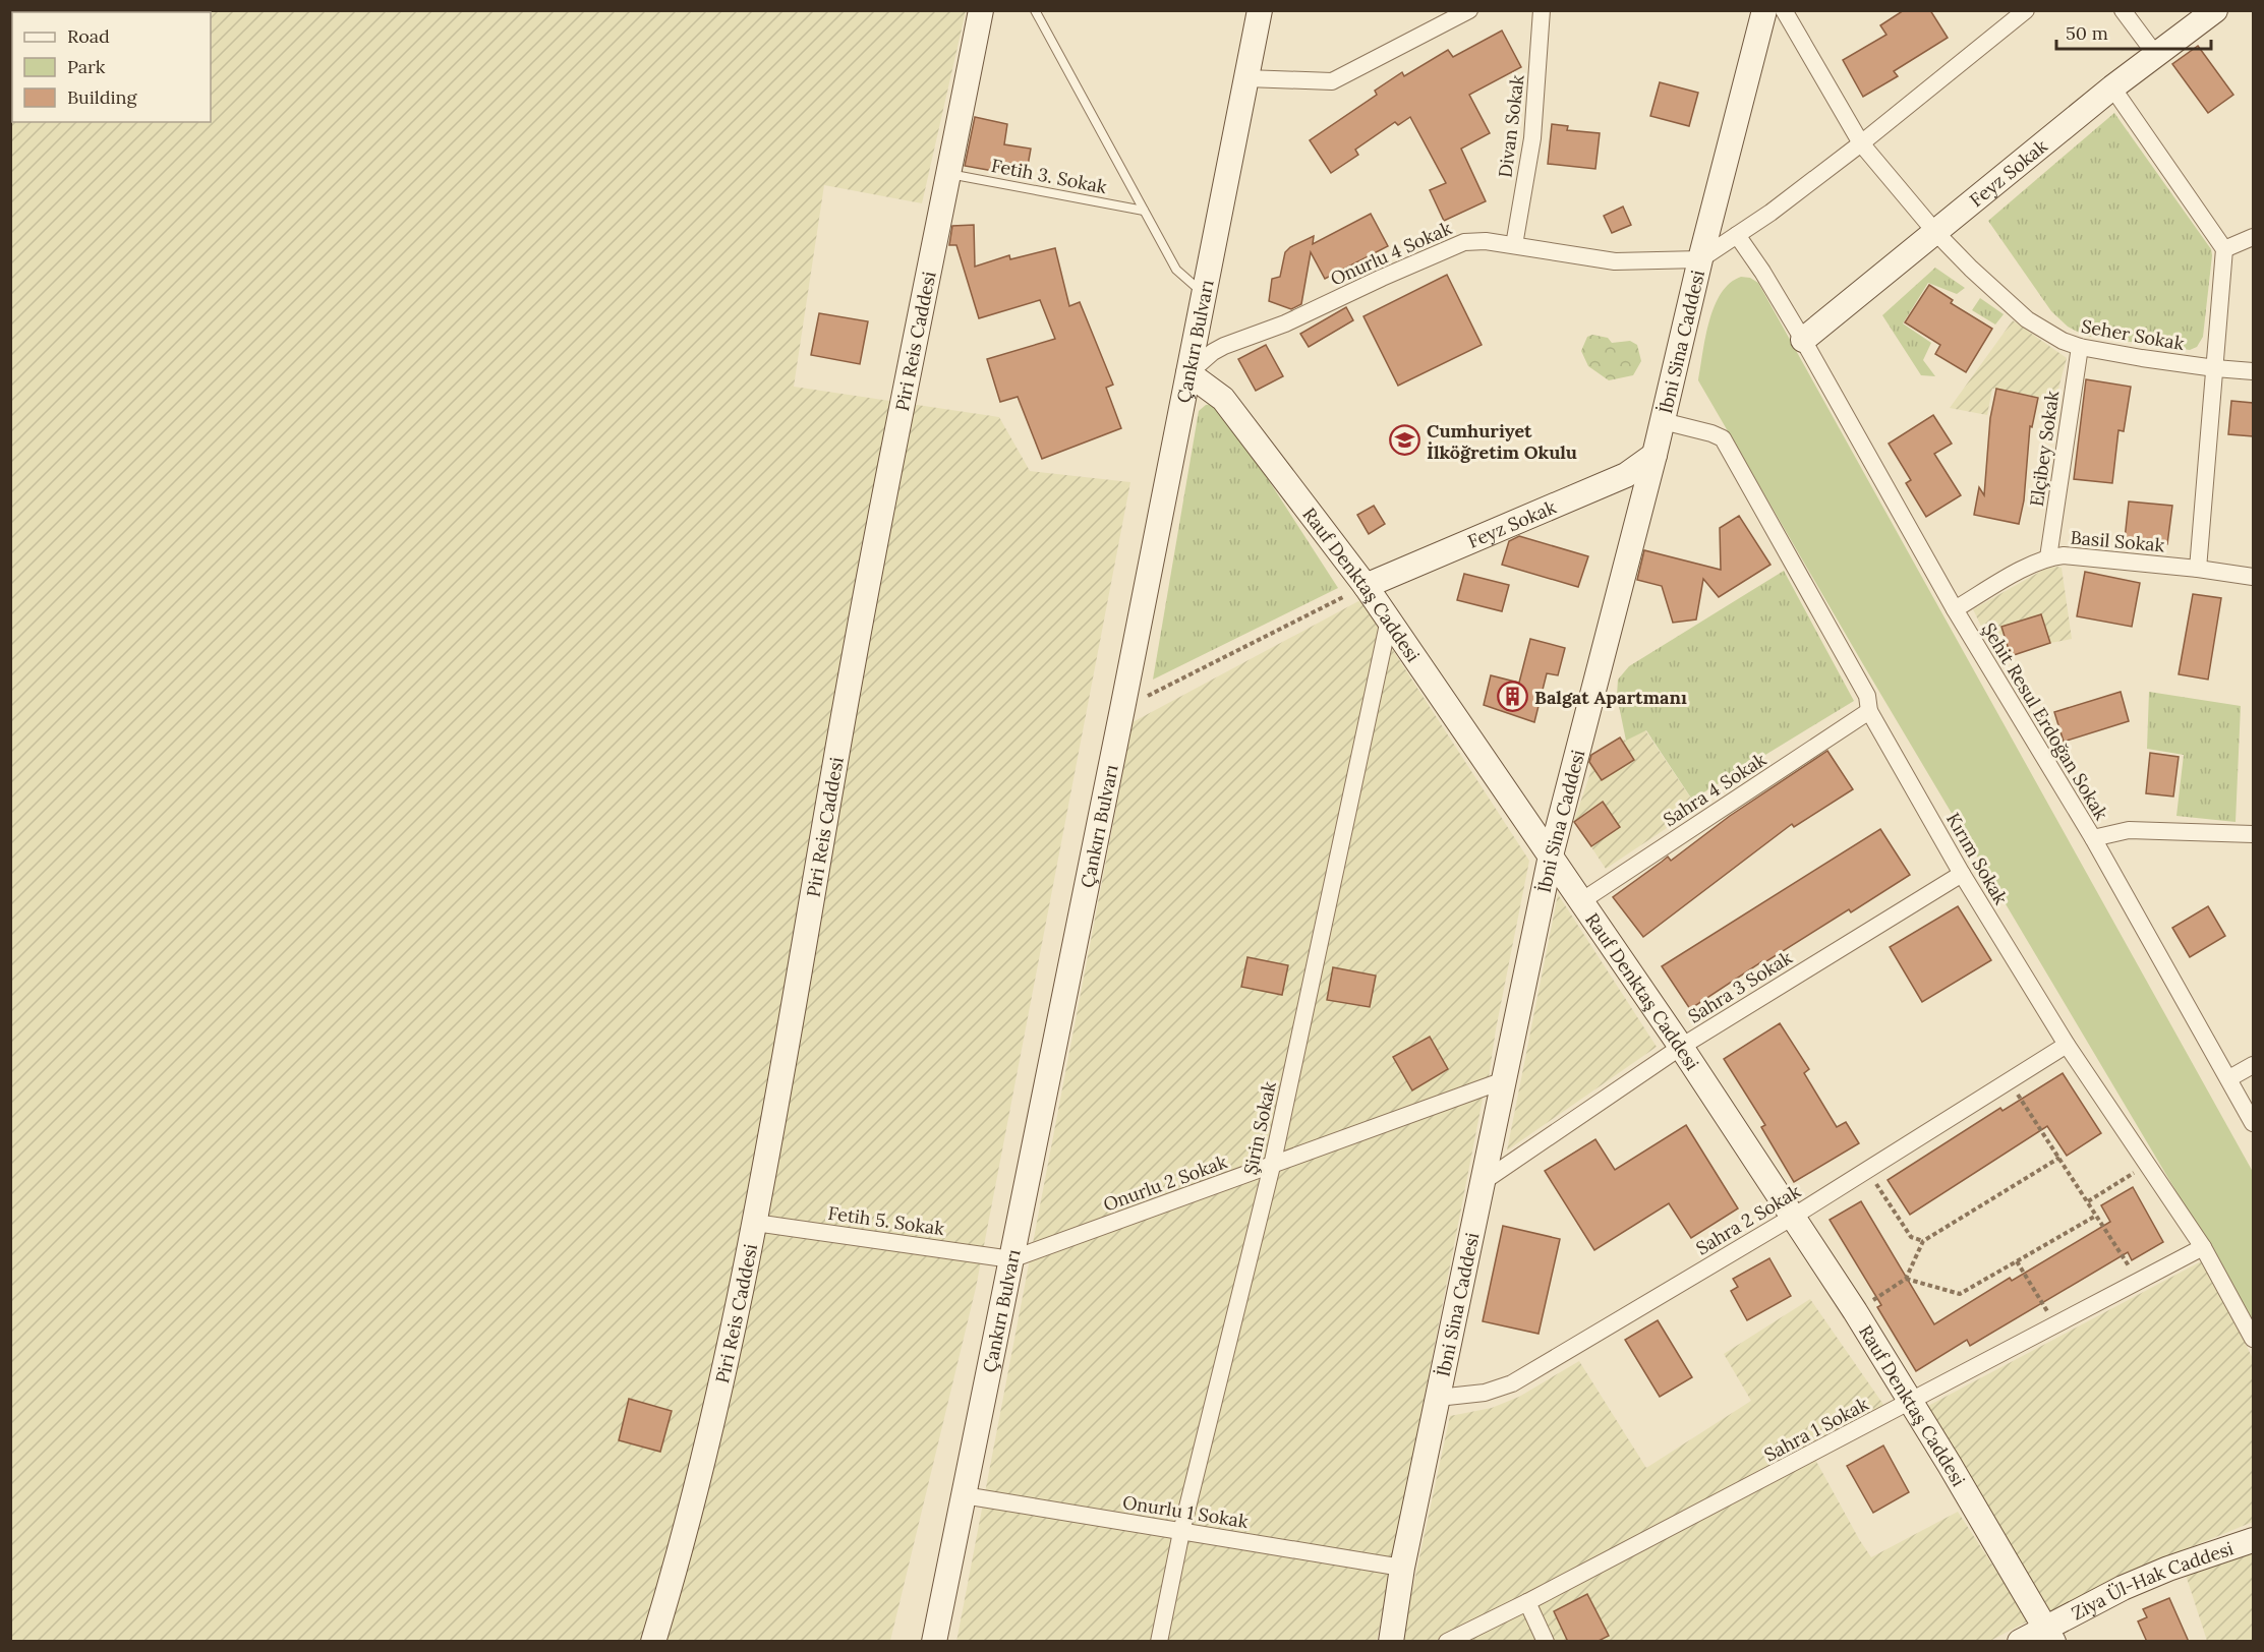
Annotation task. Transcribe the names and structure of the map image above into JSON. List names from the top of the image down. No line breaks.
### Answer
{"streets":{"street":["Divan Sokak","Feyz Sokak","Onurlu 4 Sokak","Seher Sokak","Piri Reis Caddesi","Çankırı Bulvarı","İbni Sina Caddesi","Elçibey Sokak","Basil Sokak","Rauf Denktaş Caddesi","Şehit Resul Erdoğan Sokak","Sahra 4 Sokak","Kırım Sokak","Sahra 3 Sokak","Şirin Sokak","Onurlu 2 Sokak","Sahra 2 Sokak","Fetih 5. Sokak","Sahra 1 Sokak","Onurlu 1 Sokak","Ziya Ül-Hak Caddesi"],"lane":["Fetih 3. Sokak"]},"crossings":[["Divan Sokak","Onurlu 4 Sokak"],["Feyz Sokak","Seher Sokak"],["Feyz Sokak","İbni Sina Caddesi"],["Feyz Sokak","Rauf Denktaş Caddesi"],["Feyz Sokak","Şehit Resul Erdoğan Sokak"],["Fetih 3. Sokak","Piri Reis Caddesi"],["Onurlu 4 Sokak","Çankırı Bulvarı"],["Onurlu 4 Sokak","İbni Sina Caddesi"],["Onurlu 4 Sokak","Rauf Denktaş Caddesi"],["Seher Sokak","Elçibey Sokak"],["Piri Reis Caddesi","Fetih 5. Sokak"],["Çankırı Bulvarı","Rauf Denktaş Caddesi"],["Çankırı Bulvarı","Onurlu 2 Sokak"],["Çankırı Bulvarı","Fetih 5. Sokak"],["Çankırı Bulvarı","Onurlu 1 Sokak"],["İbni Sina Caddesi","Rauf Denktaş Caddesi"],["İbni Sina Caddesi","Kırım Sokak"],["İbni Sina Caddesi","Sahra 3 Sokak"],["İbni Sina Caddesi","Onurlu 2 Sokak"],["İbni Sina Caddesi","Sahra 2 Sokak"],["İbni Sina Caddesi","Onurlu 1 Sokak"],["Elçibey Sokak","Basil Sokak"],["Basil Sokak","Şehit Resul Erdoğan Sokak"],["Rauf Denktaş Caddesi","Sahra 4 Sokak"],["Rauf Denktaş Caddesi","Sahra 3 Sokak"],["Rauf Denktaş Caddesi","Şirin Sokak"],["Rauf Denktaş Caddesi","Sahra 2 Sokak"],["Rauf Denktaş Caddesi","Sahra 1 Sokak"],["Rauf Denktaş Caddesi","Ziya Ül-Hak Caddesi"],["Sahra 4 Sokak","Kırım Sokak"],["Kırım Sokak","Sahra 3 Sokak"],["Kırım Sokak","Sahra 2 Sokak"],["Kırım Sokak","Sahra 1 Sokak"],["Şirin Sokak","Onurlu 2 Sokak"],["Şirin Sokak","Onurlu 1 Sokak"],["Onurlu 2 Sokak","Fetih 5. Sokak"]],"places":{"school or university":["Cumhuriyet İlköğretim Okulu"],"building":["Balgat Apartmanı"]},"legend":["Road","Park","Building"],"scale_bar":"50 m"}
